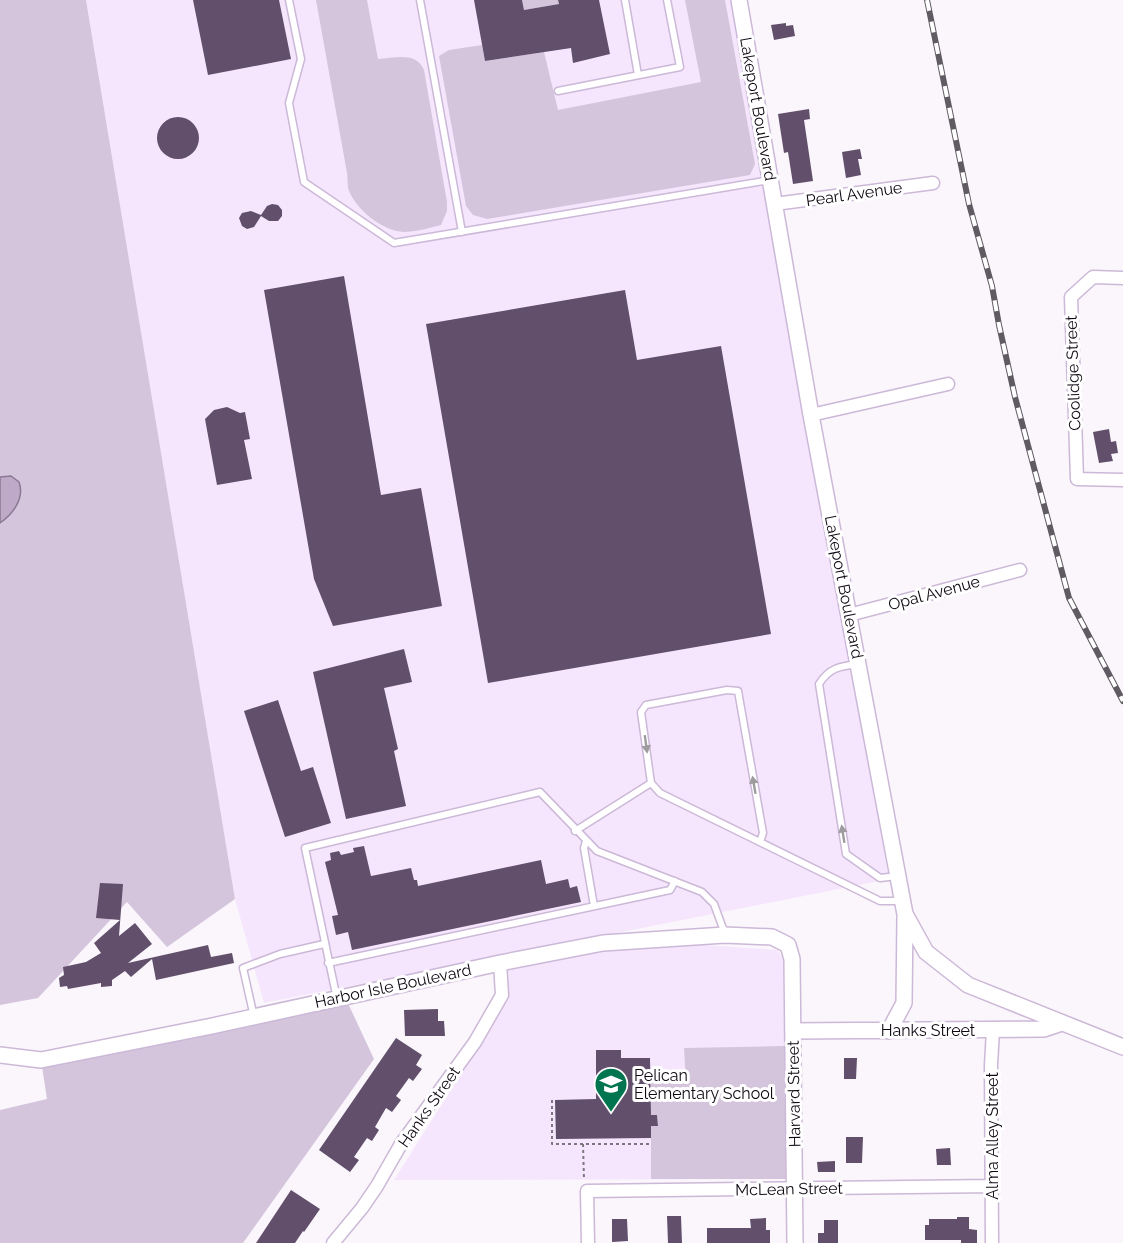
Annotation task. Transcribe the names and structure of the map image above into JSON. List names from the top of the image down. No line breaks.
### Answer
{"streets":{"street":["Lakeport Boulevard","Pearl Avenue","Coolidge Street","Opal Avenue","Harbor Isle Boulevard","Hanks Street","Harvard Street","Alma Alley Street","McLean Street"]},"crossings":[["Lakeport Boulevard","Pearl Avenue"],["Lakeport Boulevard","Opal Avenue"],["Lakeport Boulevard","Hanks Street"],["Harbor Isle Boulevard","Hanks Street"],["Harbor Isle Boulevard","Harvard Street"],["Hanks Street","Harvard Street"],["Hanks Street","Alma Alley Street"],["Harvard Street","McLean Street"],["Alma Alley Street","McLean Street"]],"places":{"school or university":["Pelican Elementary School"]}}
